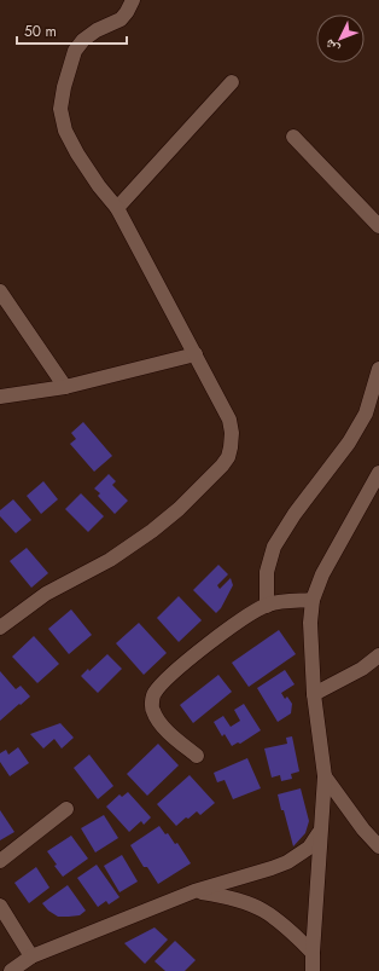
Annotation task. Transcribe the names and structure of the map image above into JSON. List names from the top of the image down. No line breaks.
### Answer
{"scale_bar":"50 m","north":"bottom left"}
